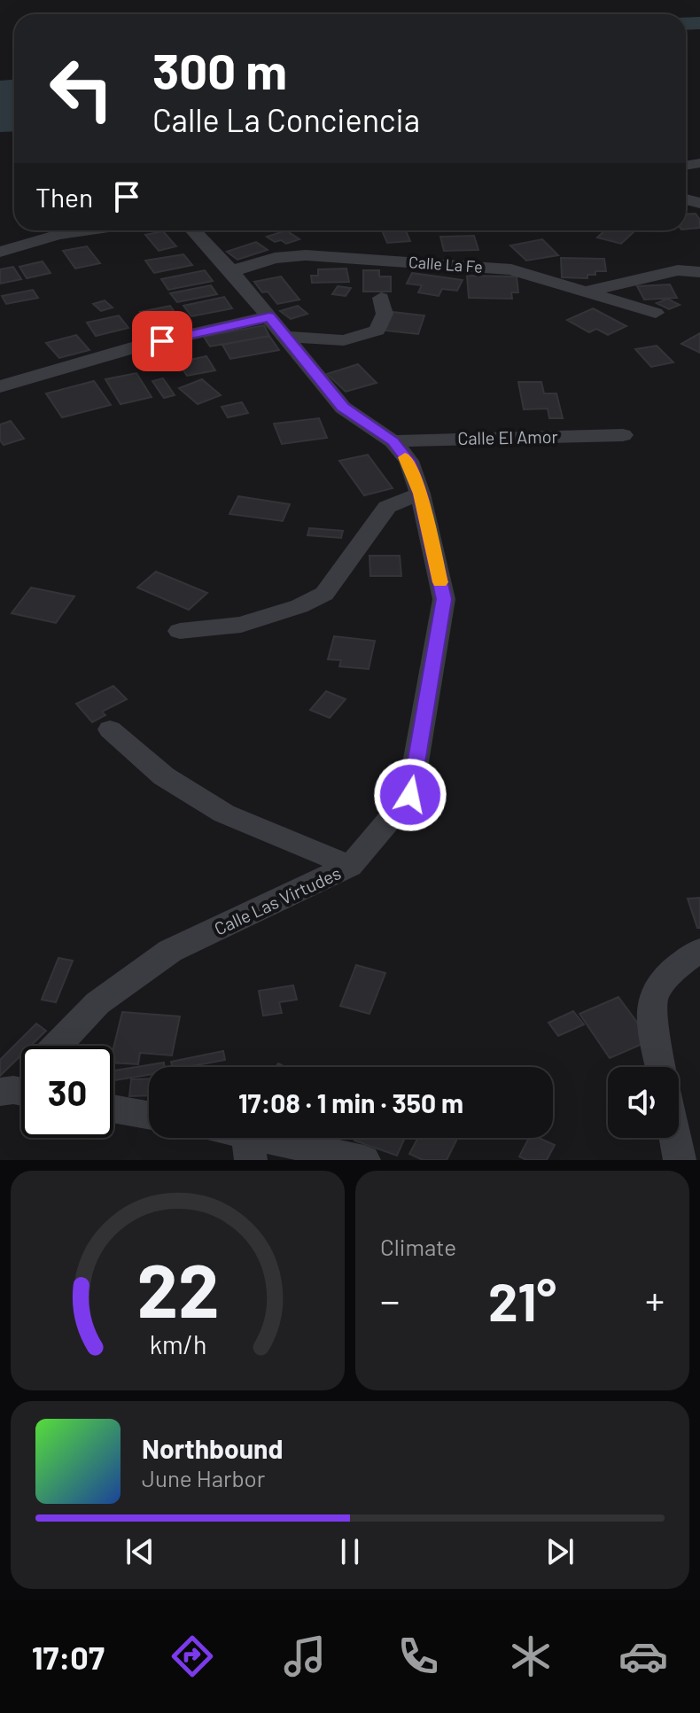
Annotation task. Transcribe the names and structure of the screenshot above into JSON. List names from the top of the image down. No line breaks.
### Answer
{"streets":{"street":["Calle La Fe","Calle El Amor","Calle Las Virtudes"]},"crossings":[["Calle La Fe","Calle Las Virtudes"],["Calle El Amor","Calle Las Virtudes"]],"page":{"turn":["300 m","Calle La Conciencia"],"then":"Then","limit":"30","trip":"17:08 · 1 min · 350 m","tile":"Climate","heat":["−","21°","+"],"song":["Northbound","June Harbor"],"tabs":"17:07","gauge":["22","km/h"]}}
